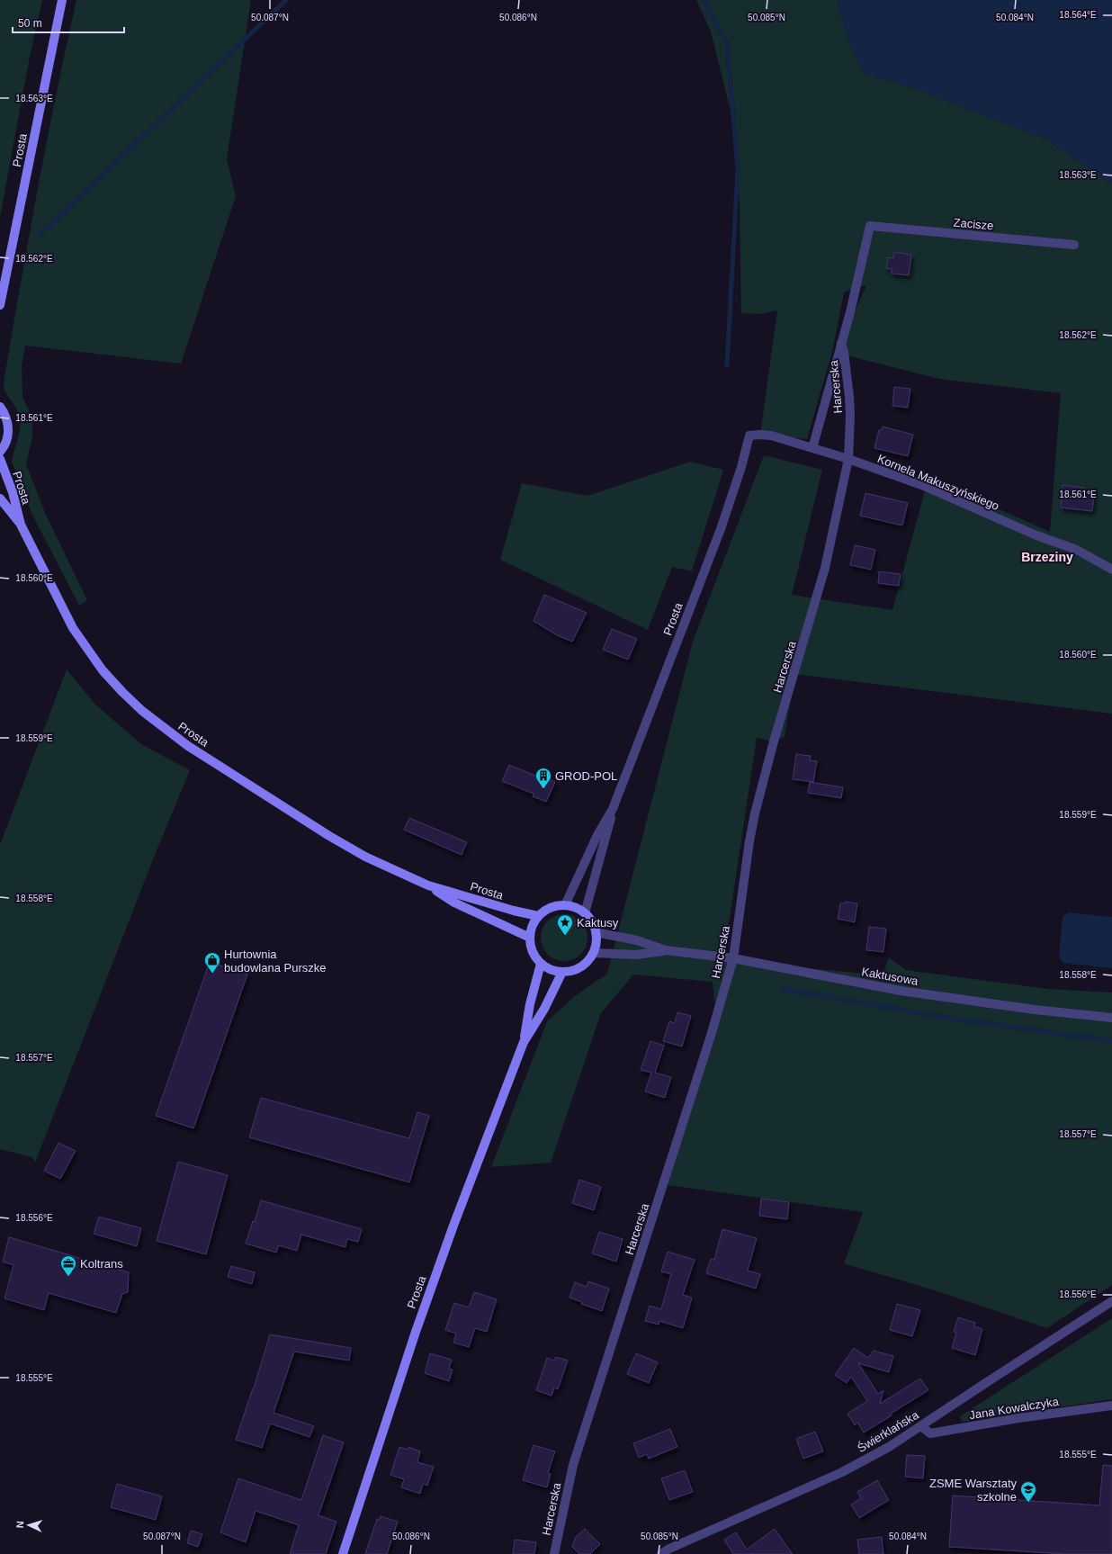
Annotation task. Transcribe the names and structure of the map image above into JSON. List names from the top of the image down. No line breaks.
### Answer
{"streets":{"main road":["Prosta"],"street":["Zacisze","Harcerska","Kornela Makuszyńskiego","Kaktusowa","Jana Kowalczyka","Świerklańska"]},"crossings":[["Prosta","Kornela Makuszyńskiego"],["Prosta","Kaktusowa"],["Zacisze","Harcerska"],["Harcerska","Kornela Makuszyńskiego"],["Harcerska","Kaktusowa"],["Jana Kowalczyka","Świerklańska"]],"districts":["Brzeziny"],"places":{"building":["GROD-POL"],"place":["Kaktusy"],"shop":["Hurtownia budowlana Purszke"],"office":["Koltrans"],"school or university":["ZSME Warsztaty szkolne"]},"scale_bar":"50 m","north":"left","coordinates":["18.564°E","50.087°N","50.086°N","50.085°N","50.084°N","18.563°E","18.562°E","18.561°E","18.560°E","18.559°E","18.558°E","18.557°E","18.556°E","18.555°E"]}
